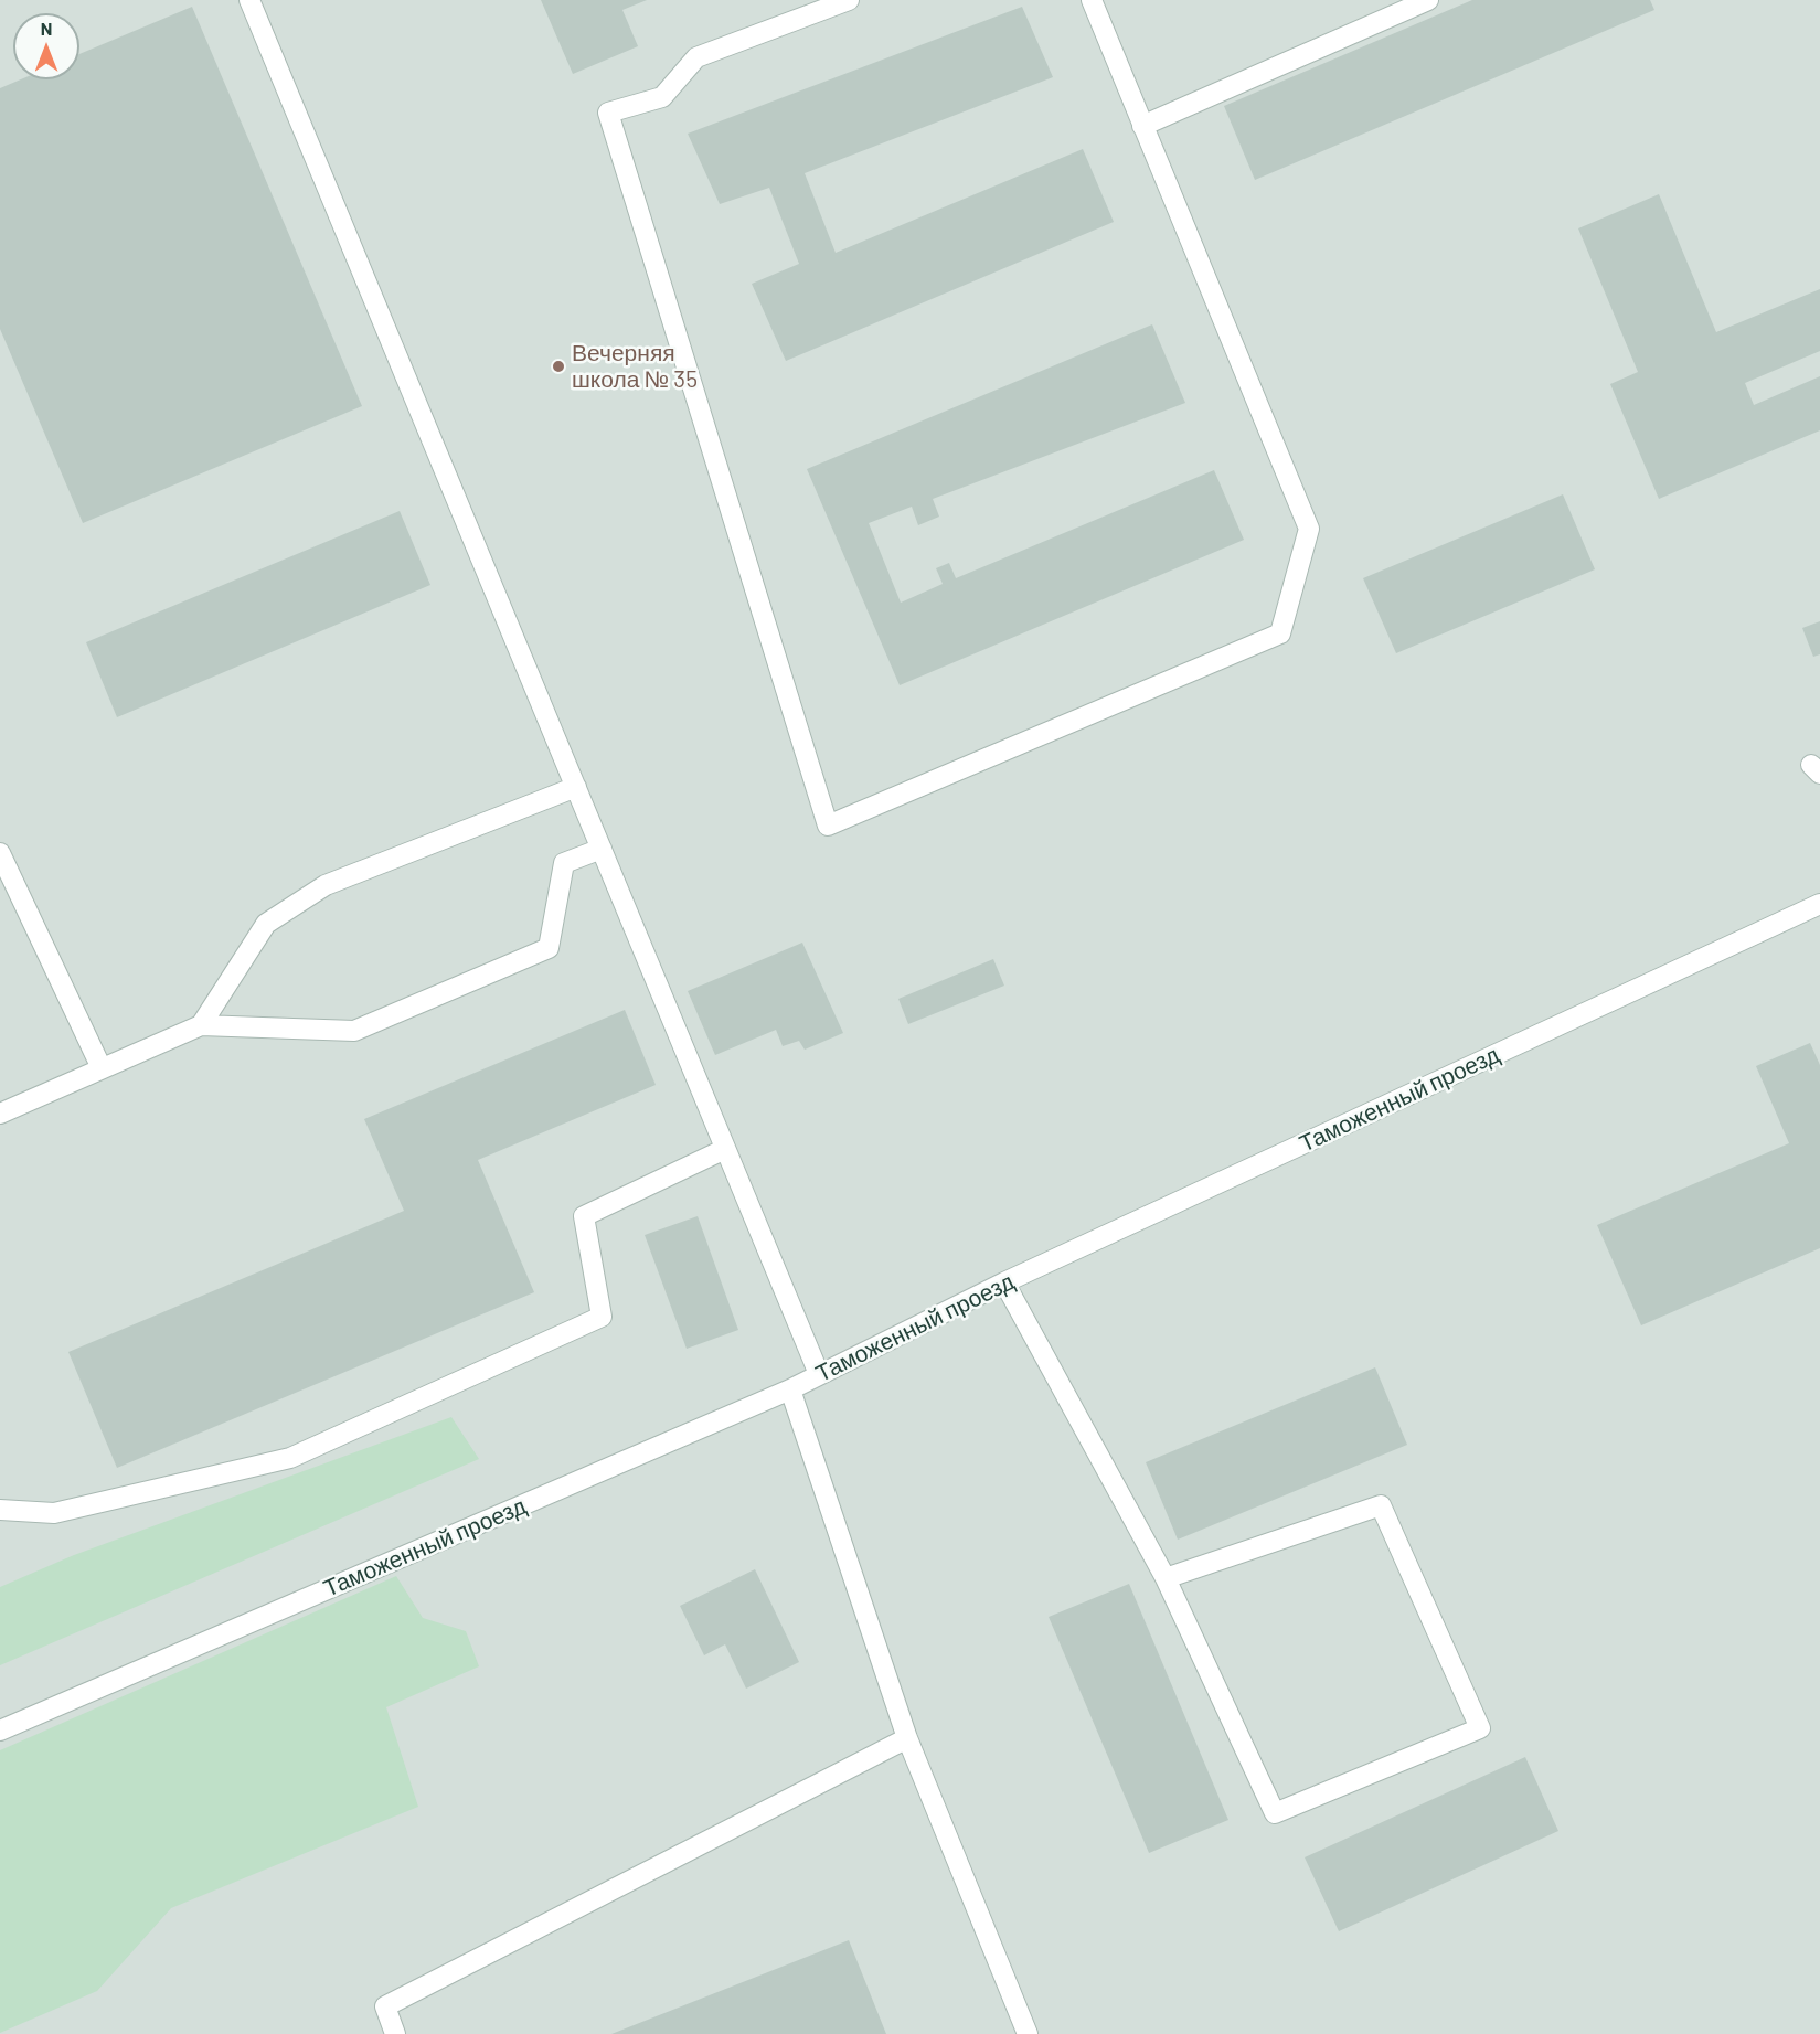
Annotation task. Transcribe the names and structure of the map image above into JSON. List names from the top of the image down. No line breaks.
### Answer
{"streets":{"street":["Таможенный проезд"]},"places":["Вечерняя школа № 35"],"north":"top"}
